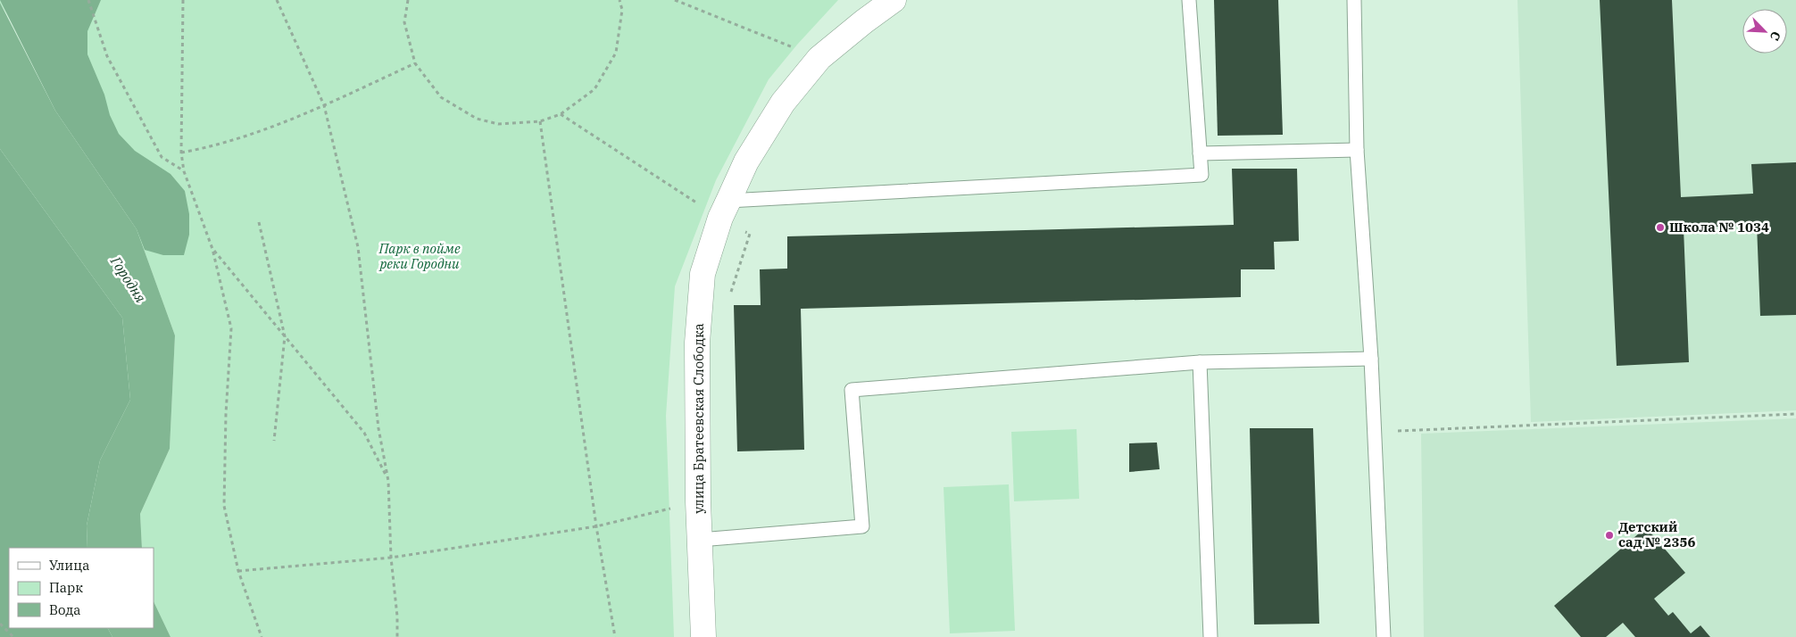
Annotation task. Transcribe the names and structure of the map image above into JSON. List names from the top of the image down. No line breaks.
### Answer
{"streets":{"street":["улица Братеевская Слободка"]},"water":["Городня"],"parks":["Парк в пойме реки Городни"],"places":["Школа № 1034","Детский сад № 2356"],"legend":["Улица","Парк","Вода"],"north":"bottom right"}
